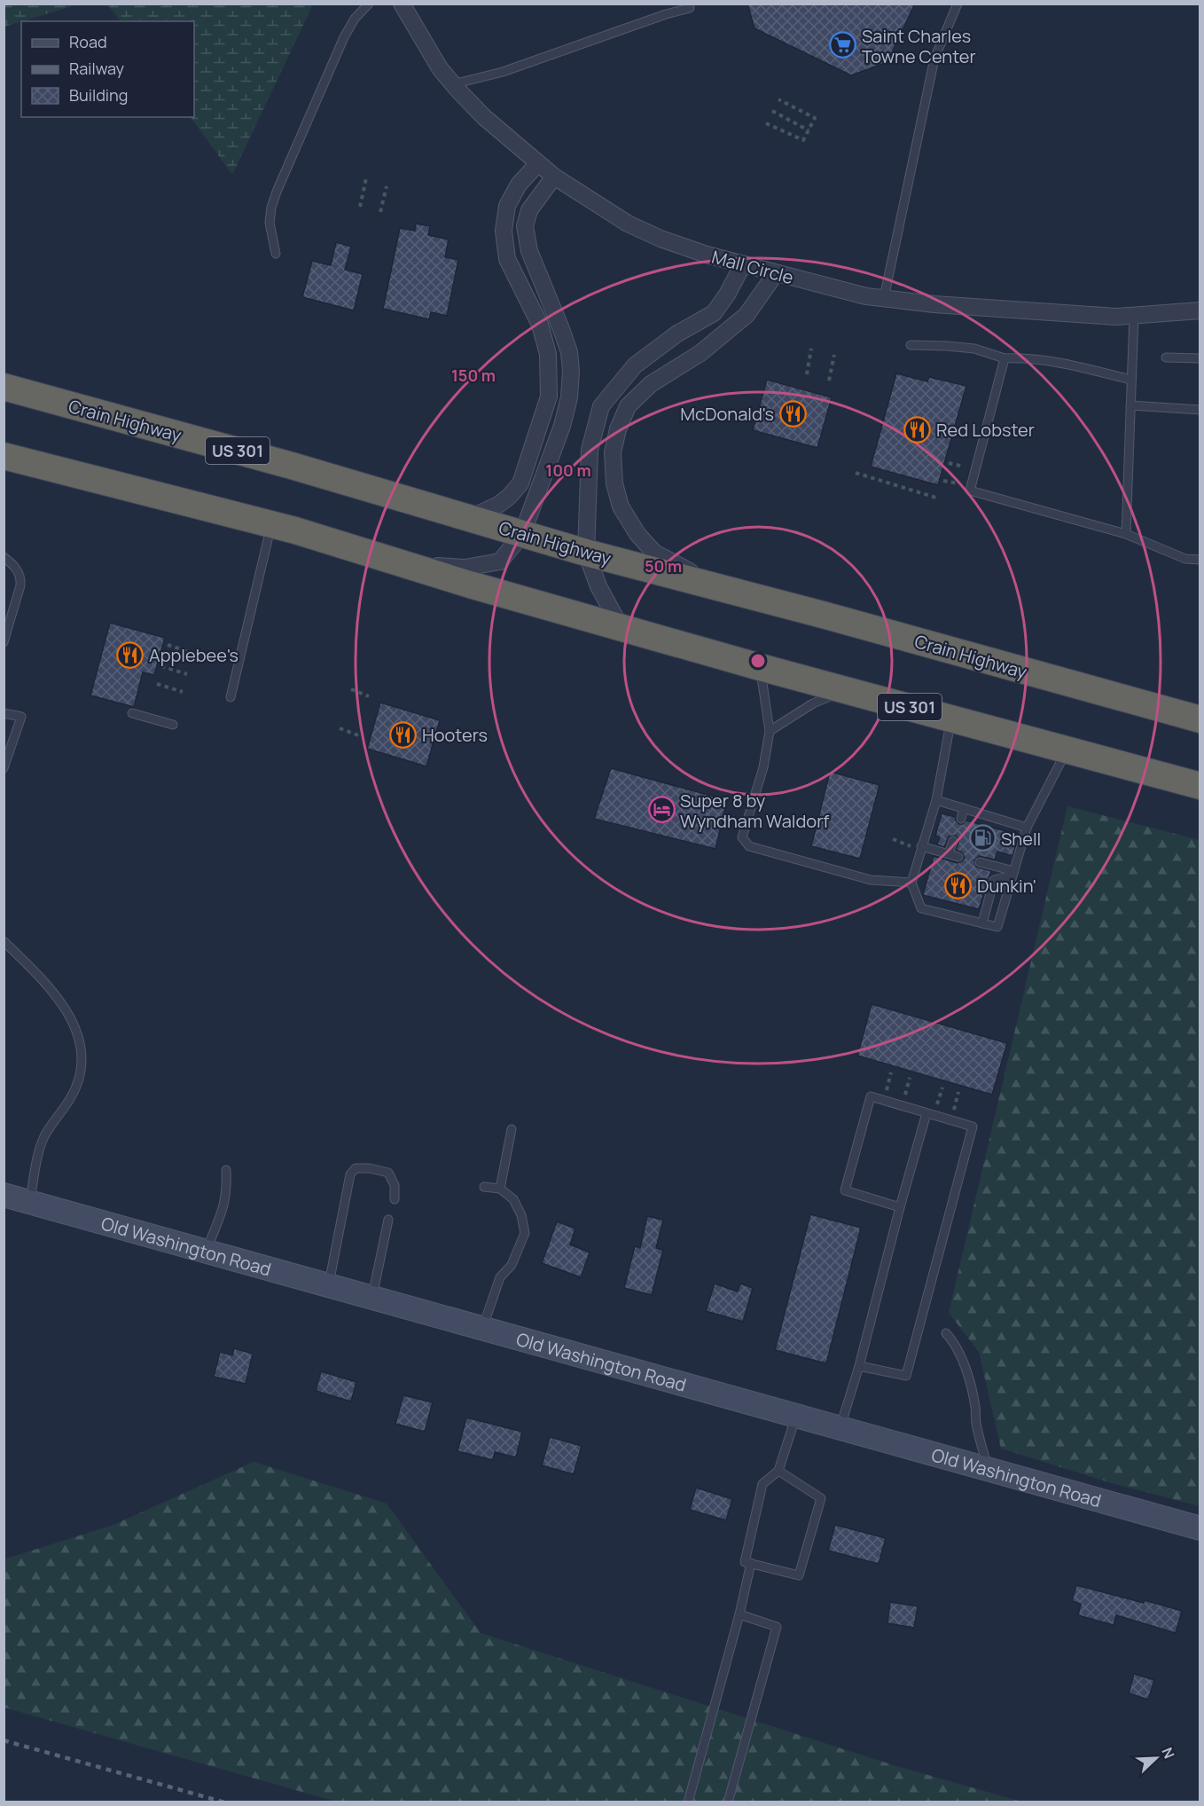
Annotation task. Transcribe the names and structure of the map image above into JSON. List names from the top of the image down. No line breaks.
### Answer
{"streets":{"highway":["Crain Highway","US 301"],"main road":["Old Washington Road"],"street":["Mall Circle"]},"places":{"supermarket":["Saint Charles Towne Center"],"restaurant":["McDonald's","Red Lobster","Applebee's","Hooters","Dunkin'"],"hotel":["Super 8 by Wyndham Waldorf"],"fuel station":["Shell"]},"legend":["Road","Railway","Building"],"north":"top right","rings":["150 m","100 m","50 m"]}
